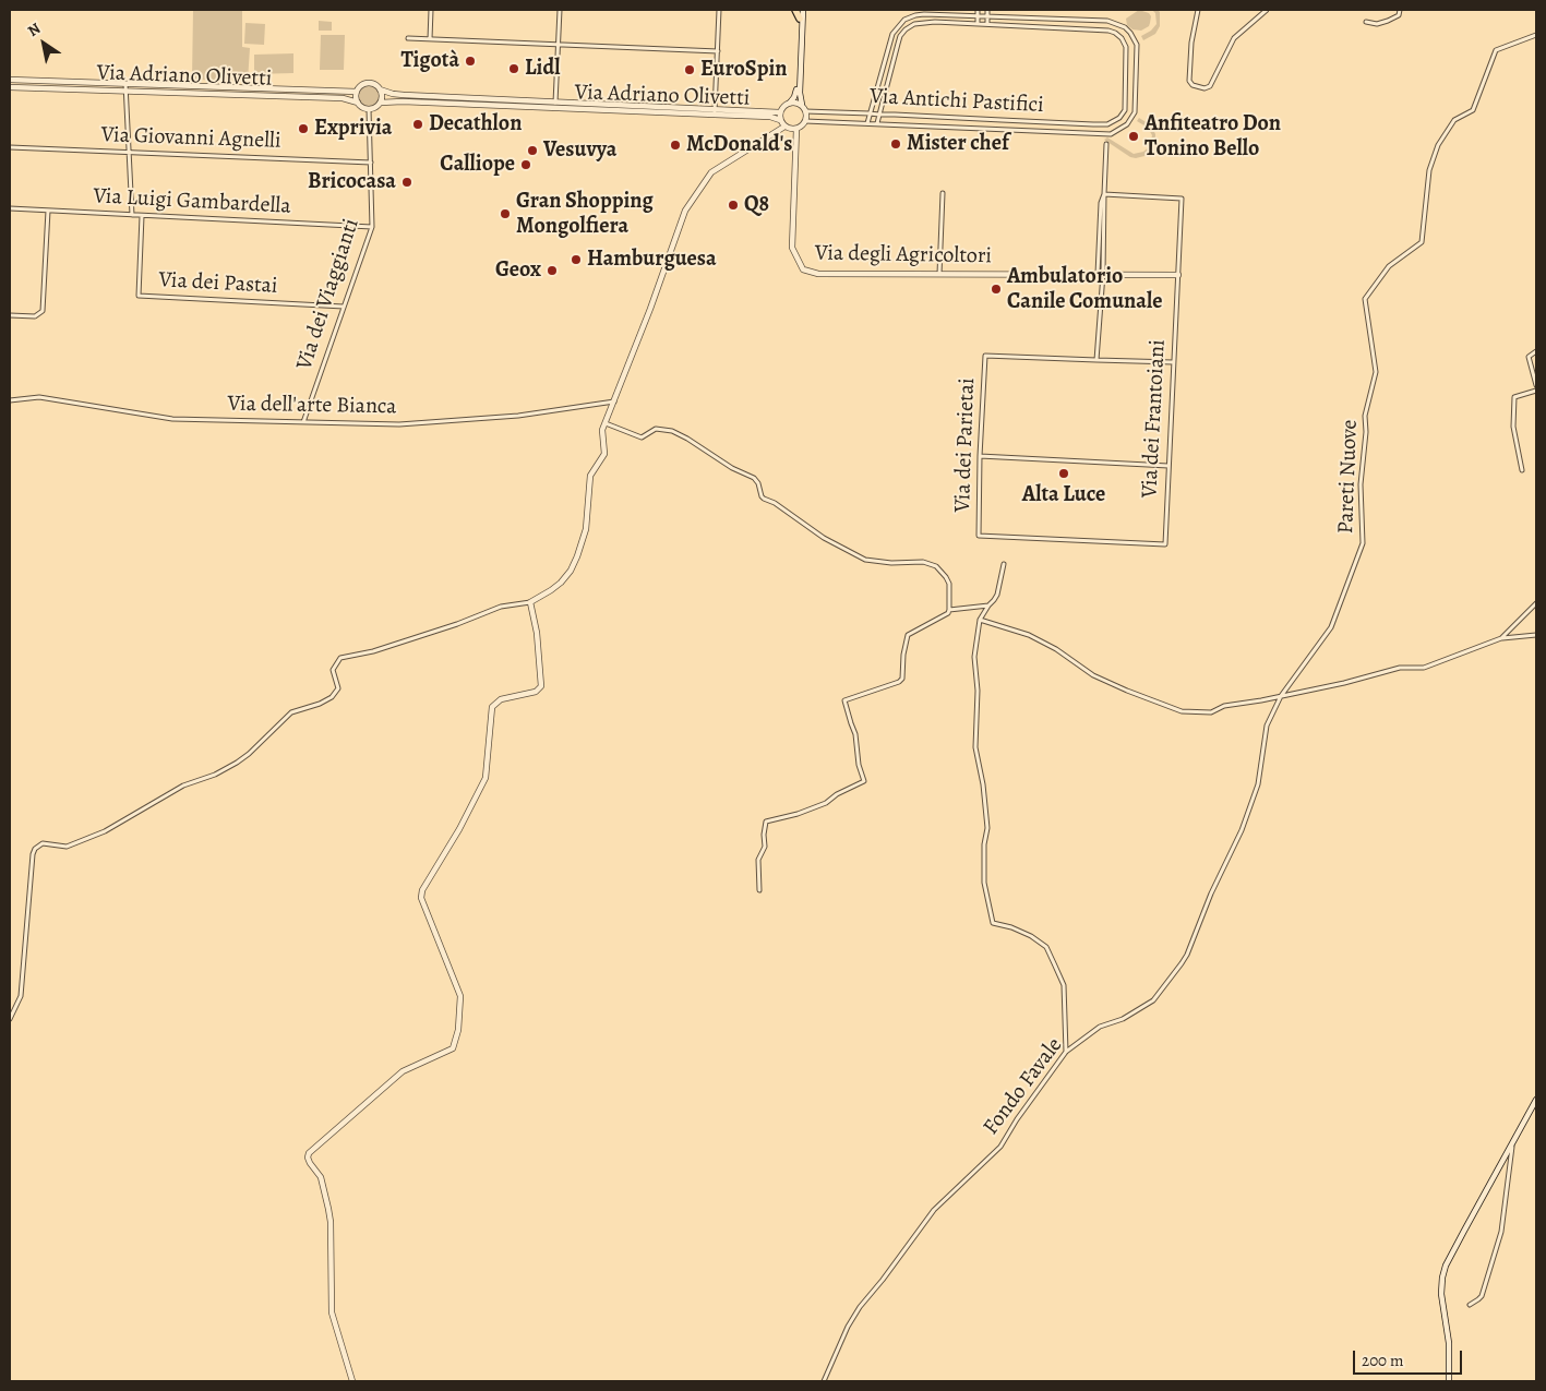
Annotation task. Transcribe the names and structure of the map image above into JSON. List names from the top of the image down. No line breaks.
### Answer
{"streets":{"street":["Via Adriano Olivetti","Via Antichi Pastifici","Via Giovanni Agnelli","Via Luigi Gambardella","Via degli Agricoltori","Via dei Pastai","Via dei Viaggianti","Via dell'arte Bianca","Via dei Frantoiani","Via dei Parietai","Pareti Nuove","Fondo Favale"]},"crossings":[["Via Adriano Olivetti","Via Antichi Pastifici"],["Via Adriano Olivetti","Via degli Agricoltori"],["Via Adriano Olivetti","Via dei Viaggianti"],["Via Antichi Pastifici","Via degli Agricoltori"],["Via Giovanni Agnelli","Via dei Viaggianti"],["Via Luigi Gambardella","Via dei Pastai"],["Via Luigi Gambardella","Via dei Viaggianti"],["Via degli Agricoltori","Via dei Frantoiani"],["Via dei Pastai","Via dei Viaggianti"],["Via dei Viaggianti","Via dell'arte Bianca"],["Via dei Frantoiani","Via dei Parietai"],["Pareti Nuove","Fondo Favale"]],"places":["Tigotà","Lidl","EuroSpin","Decathlon","Exprivia","Anfiteatro Don Tonino Bello","Mister chef","McDonald's","Vesuvya","Calliope","Bricocasa","Q8","Gran Shopping Mongolfiera","Hamburguesa","Geox","Ambulatorio Canile Comunale","Alta Luce"],"scale_bar":"200 m","north":"top left"}
